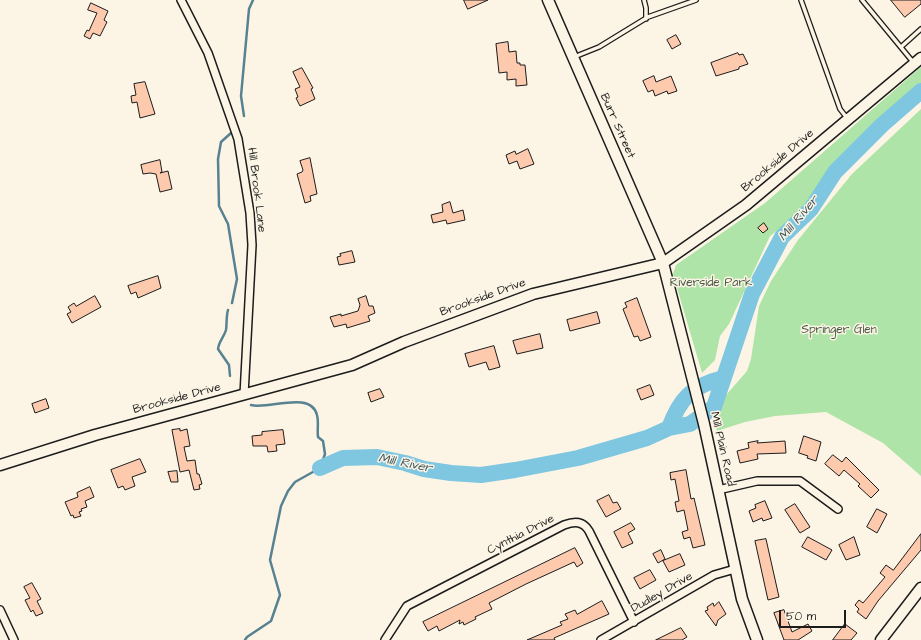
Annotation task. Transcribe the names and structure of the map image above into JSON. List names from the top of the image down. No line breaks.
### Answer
{"streets":{"main road":["Burr Street","Brookside Drive","Mill Plain Road"],"street":["Hill Brook Lane","Cynthia Drive","Dudley Drive"]},"crossings":[["Burr Street","Brookside Drive"],["Burr Street","Mill Plain Road"],["Brookside Drive","Hill Brook Lane"],["Brookside Drive","Mill Plain Road"],["Mill Plain Road","Dudley Drive"],["Cynthia Drive","Dudley Drive"]],"water":["Mill River"],"parks":["Riverside Park","Springer Glen"],"scale_bar":"50 m"}
